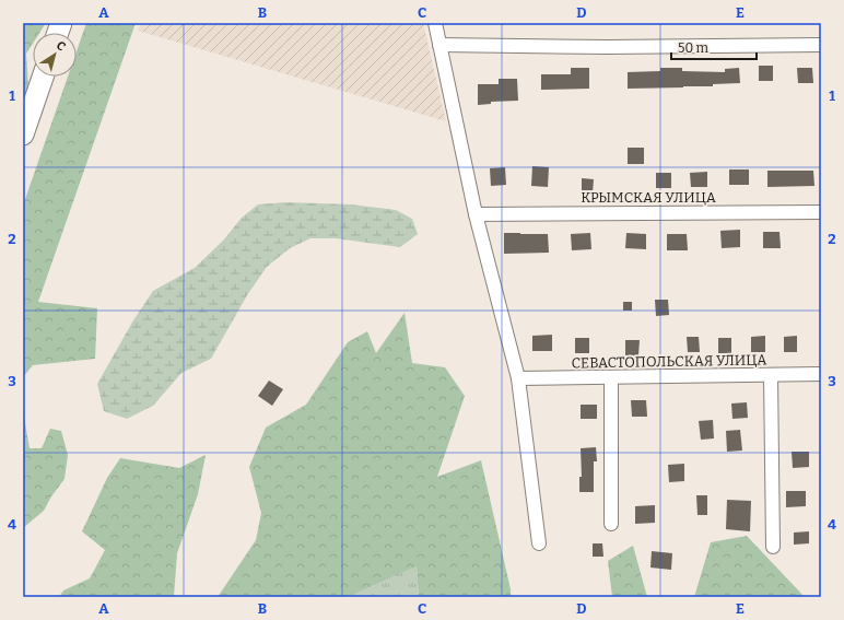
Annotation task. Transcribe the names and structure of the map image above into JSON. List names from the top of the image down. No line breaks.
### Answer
{"streets":{"street":["КРЫМСКАЯ УЛИЦА","СЕВАСТОПОЛЬСКАЯ УЛИЦА"]},"scale_bar":"50 m","north":"top right","grid":{"columns":["A","B","C","D","E"],"rows":["1","2","3","4"]}}
